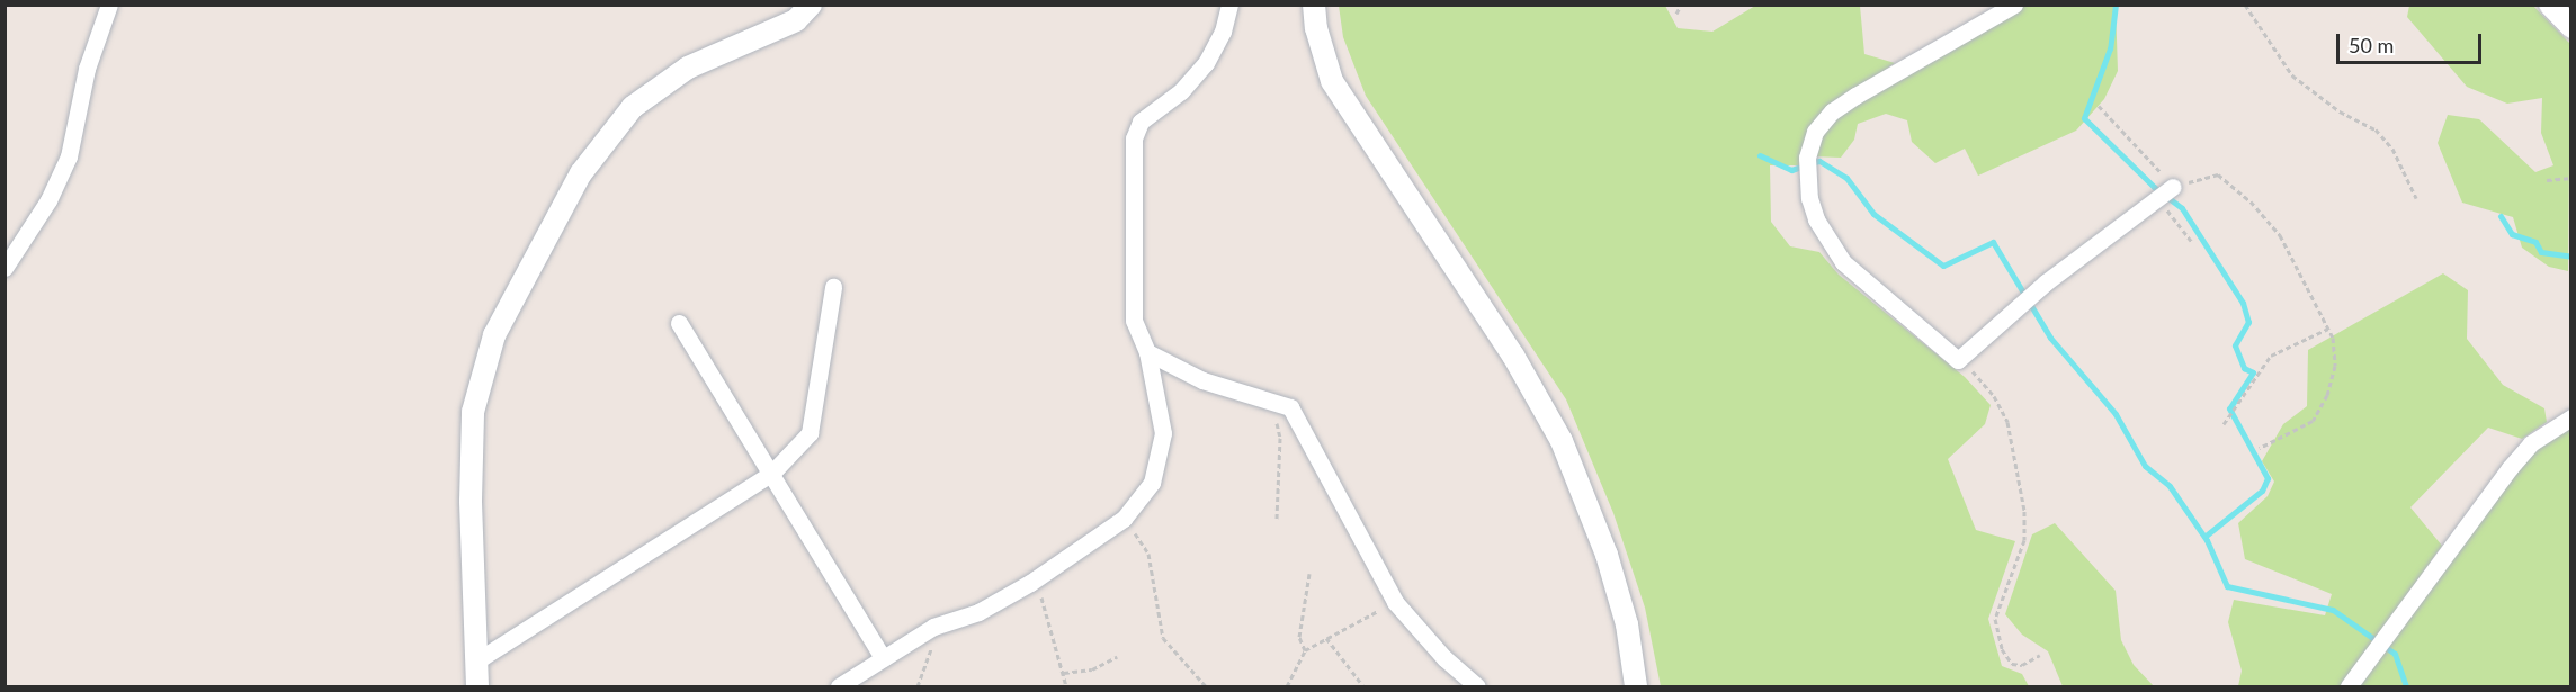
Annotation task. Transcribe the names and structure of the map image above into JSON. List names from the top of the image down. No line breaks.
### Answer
{"scale_bar":"50 m"}
